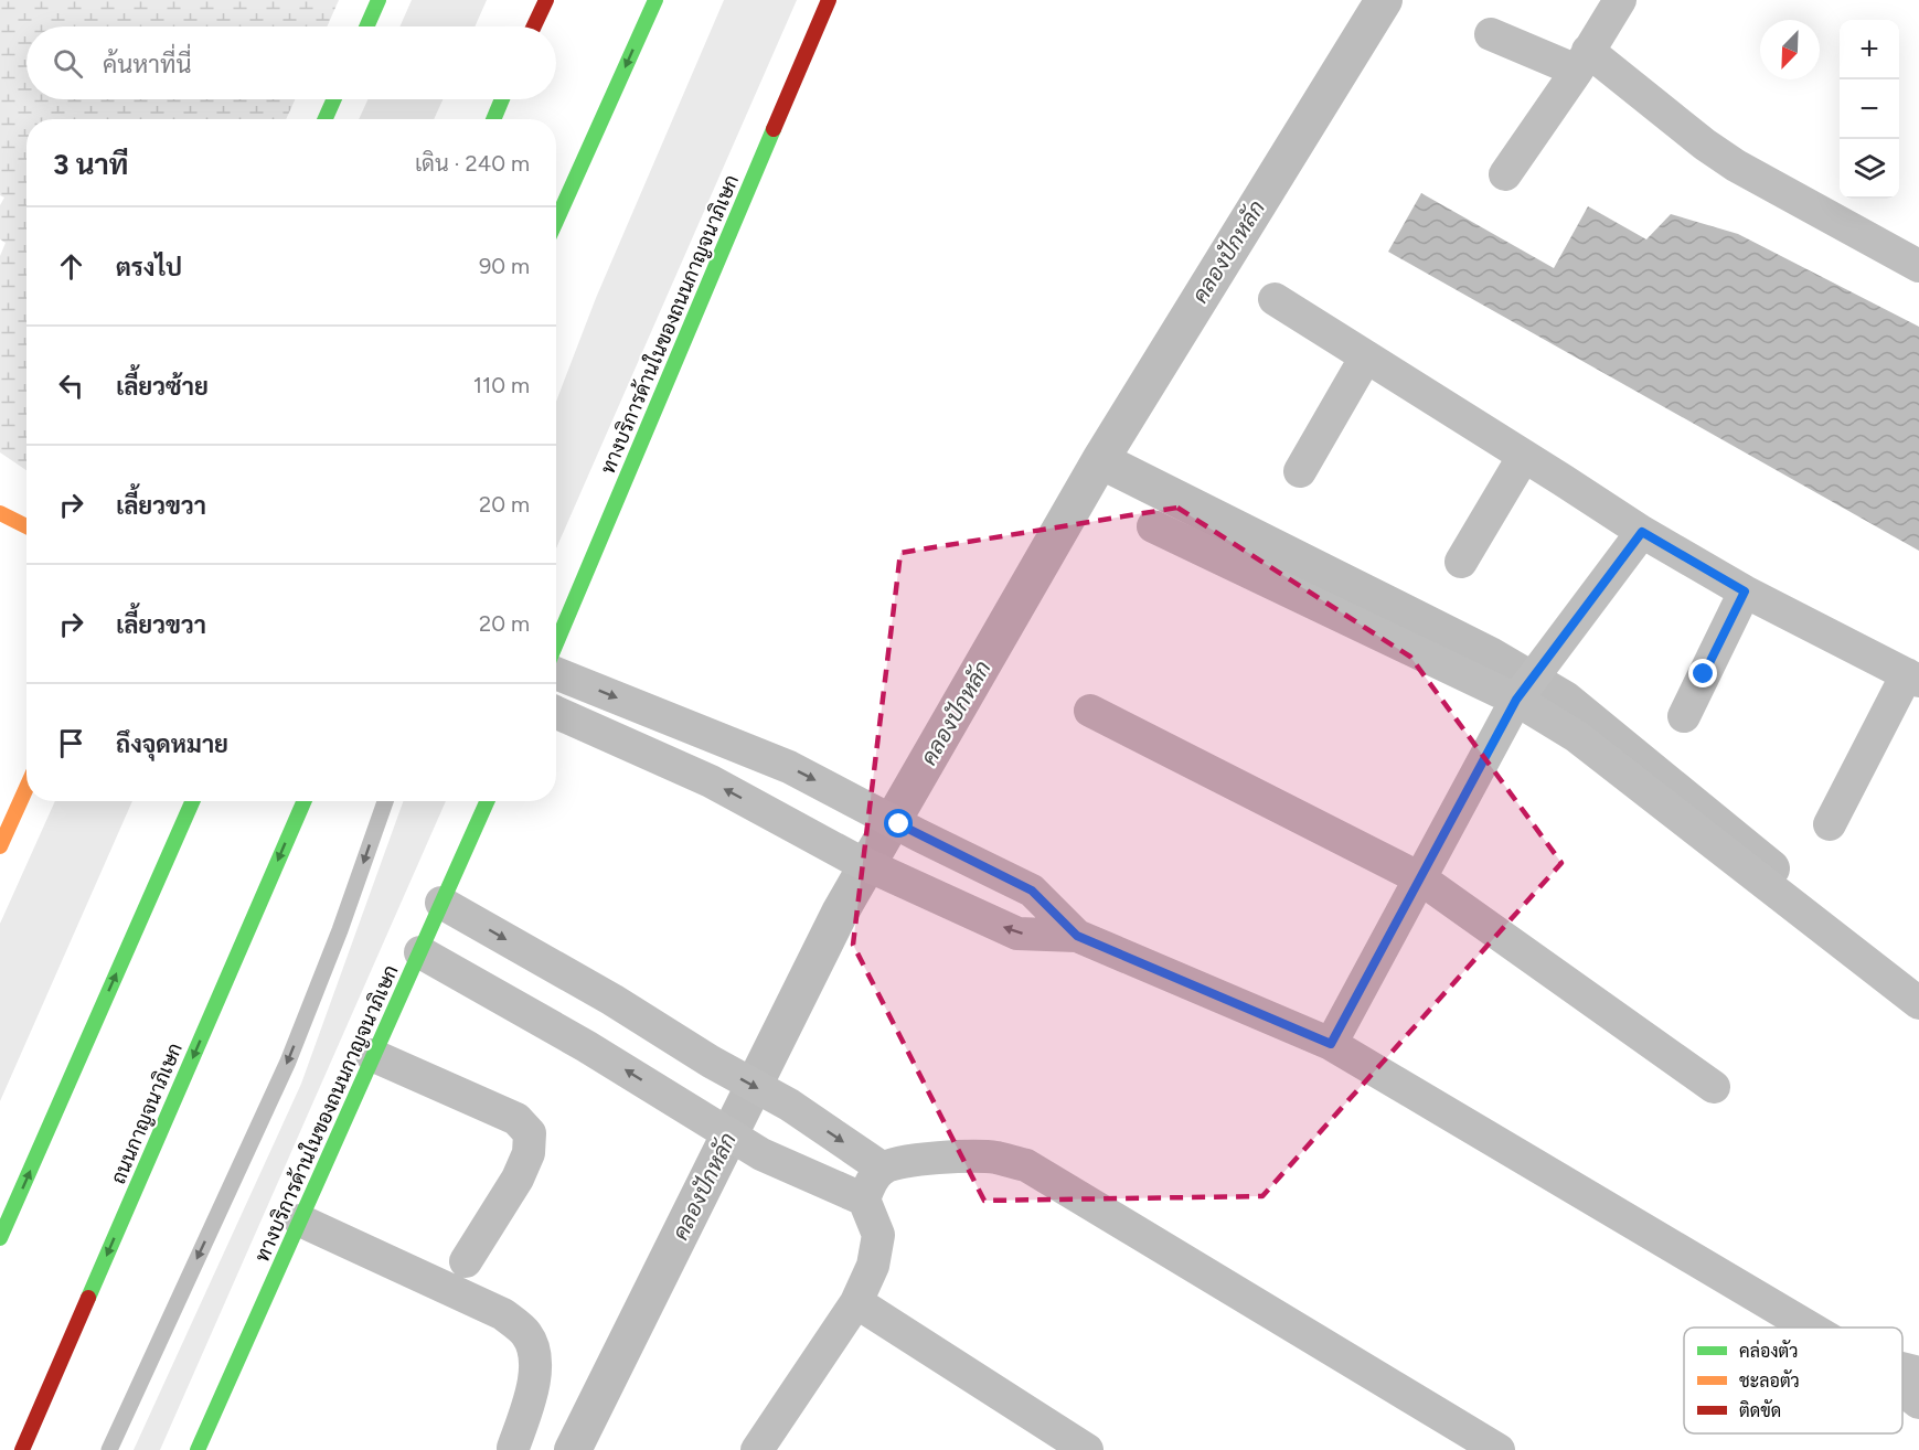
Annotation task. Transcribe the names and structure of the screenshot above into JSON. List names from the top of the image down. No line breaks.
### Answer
{"streets":{"main road":["ทางบริการด้านในของถนนกาญจนาภิเษก","ถนนกาญจนาภิเษก"]},"water":["คลองปักหลัก"],"legend":["คล่องตัว","ชะลอตัว","ติดขัด"],"north":"bottom left","page":{"map_buttons":["+","−"],"search":"ค้นหาที่นี่","heading":["3 นาที","เดิน · 240 m"],"list":[["ตรงไป","90 m"],["เลี้ยวซ้าย","110 m"],["เลี้ยวขวา","20 m"],["เลี้ยวขวา","20 m"],"ถึงจุดหมาย"]}}
